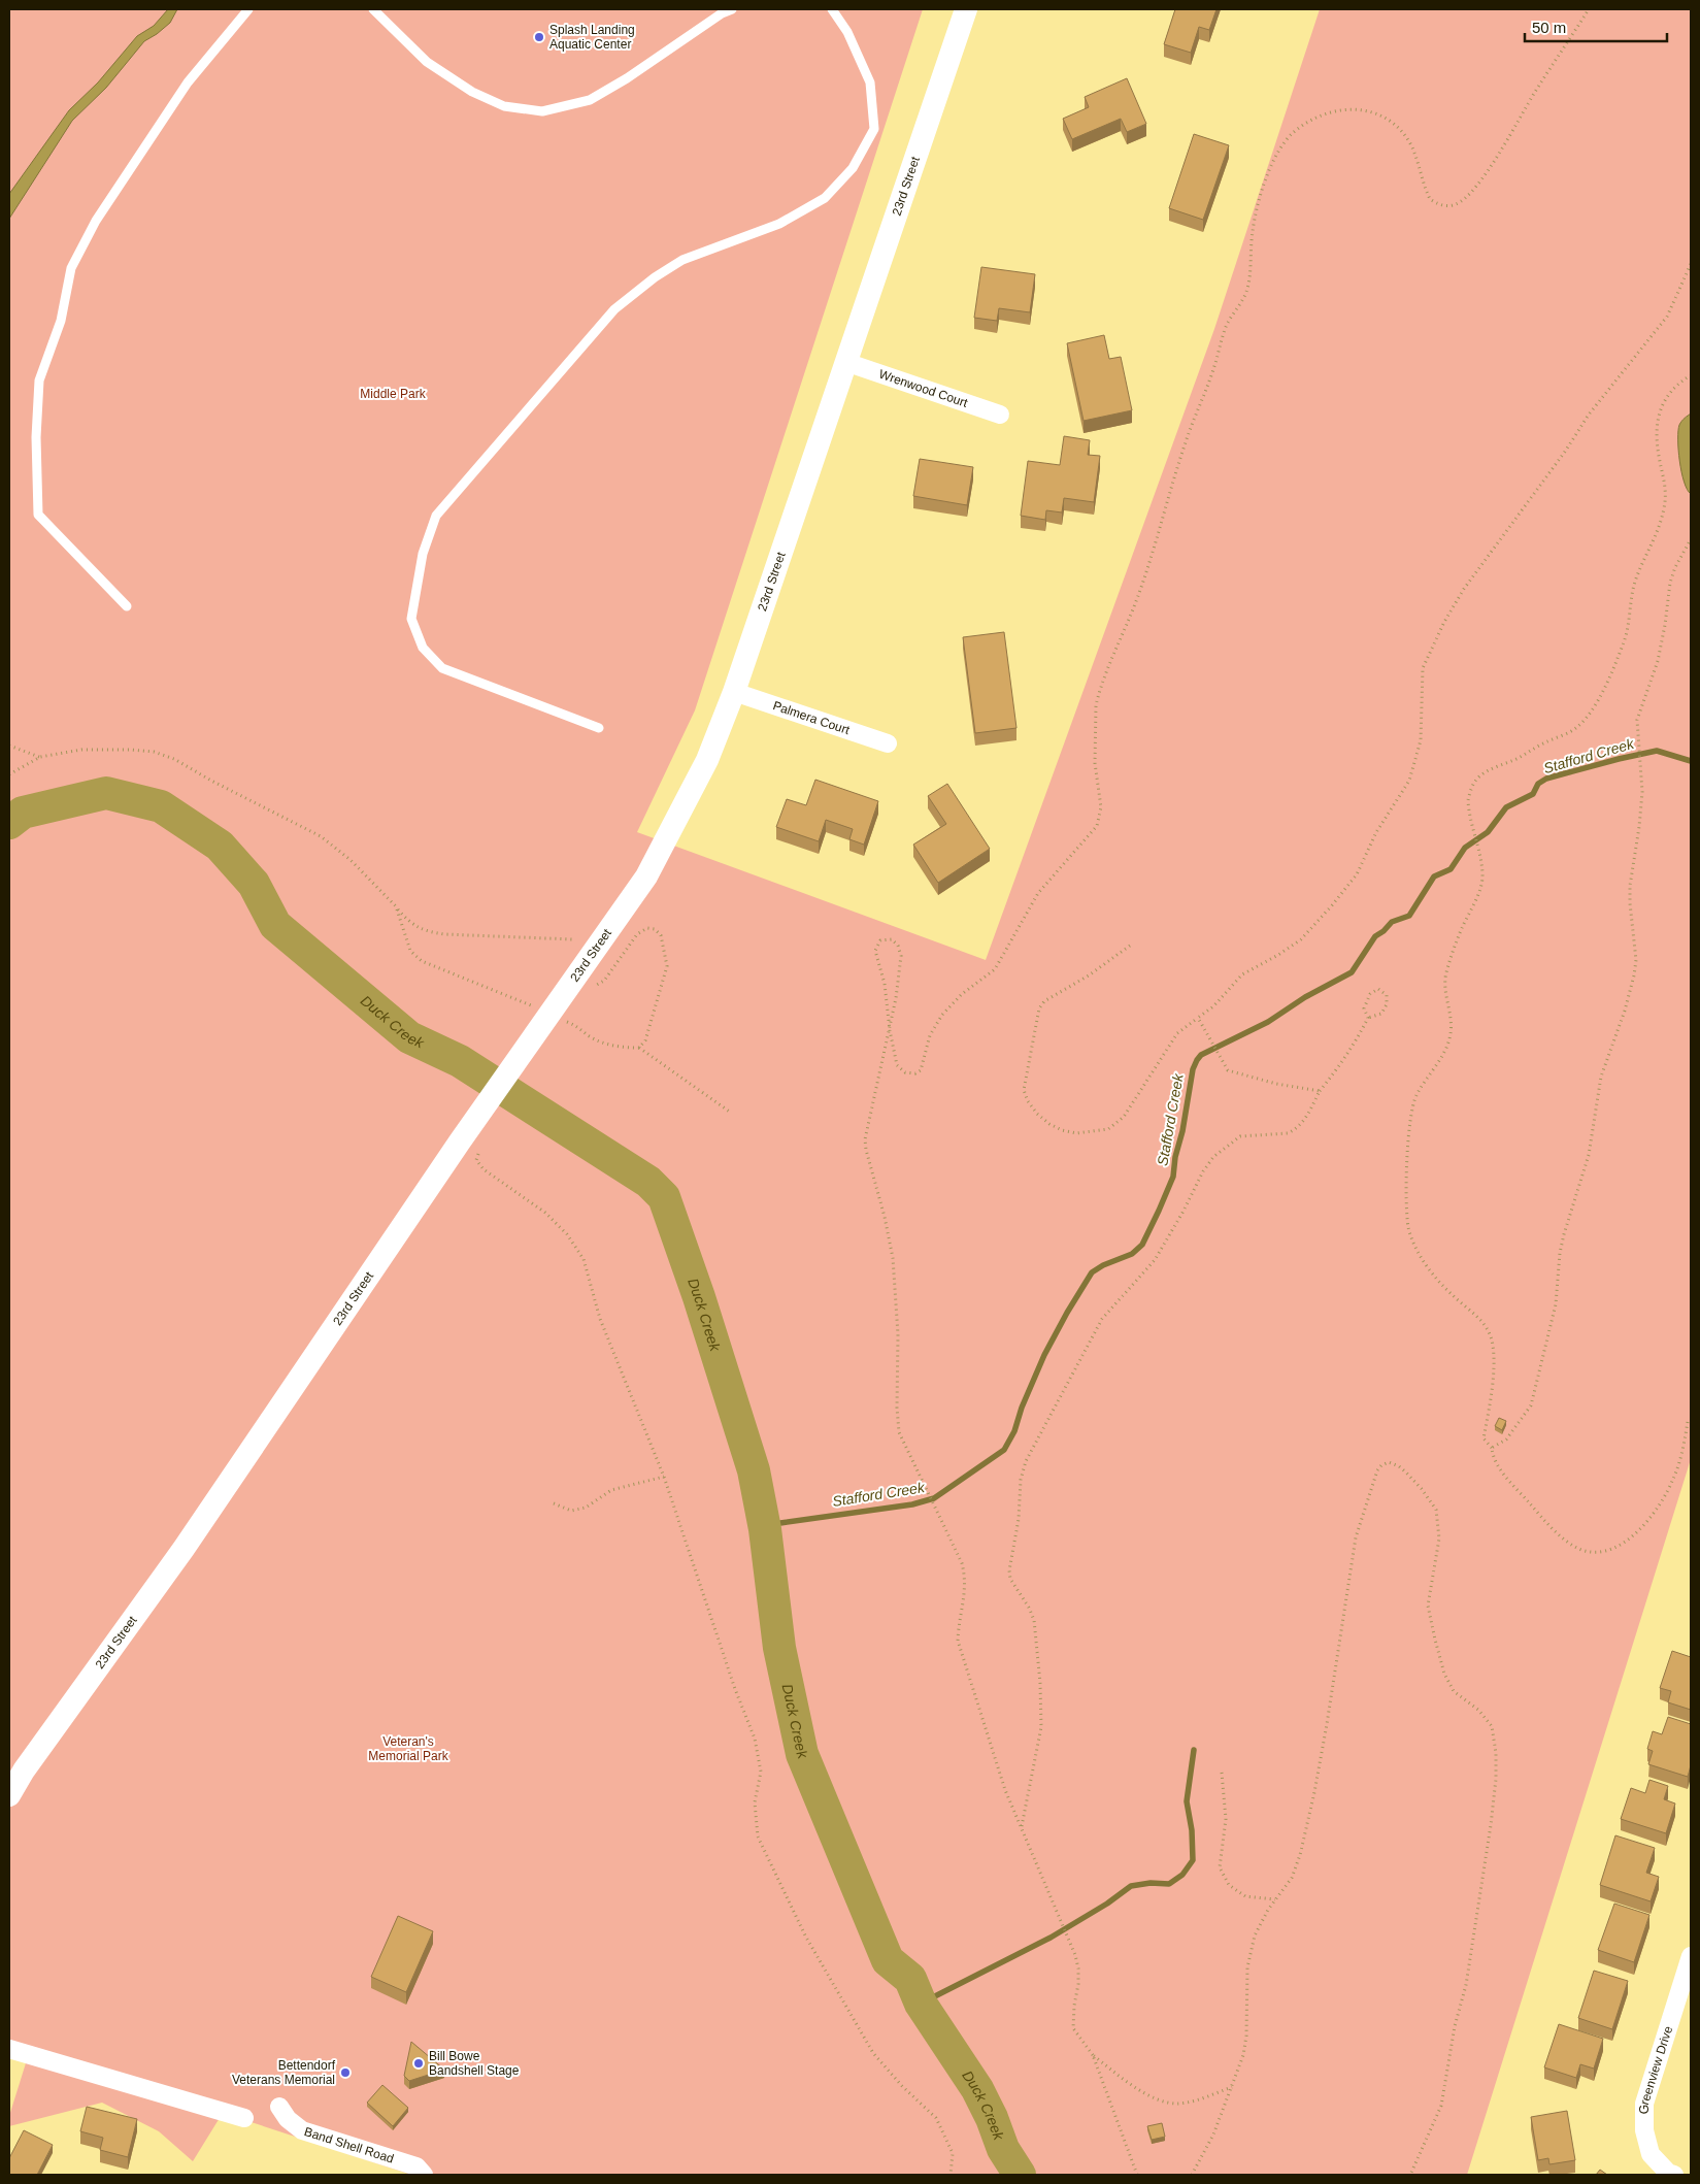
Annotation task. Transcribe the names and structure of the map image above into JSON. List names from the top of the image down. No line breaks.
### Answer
{"streets":{"street":["23rd Street","Wrenwood Court","Palmera Court","Greenview Drive","Band Shell Road"]},"crossings":[["23rd Street","Wrenwood Court"],["23rd Street","Palmera Court"]],"water":["Stafford Creek","Duck Creek"],"parks":["Middle Park","Veteran's Memorial Park"],"places":["Splash Landing Aquatic Center","Bill Bowe Bandshell Stage","Bettendorf Veterans Memorial"],"scale_bar":"50 m"}
